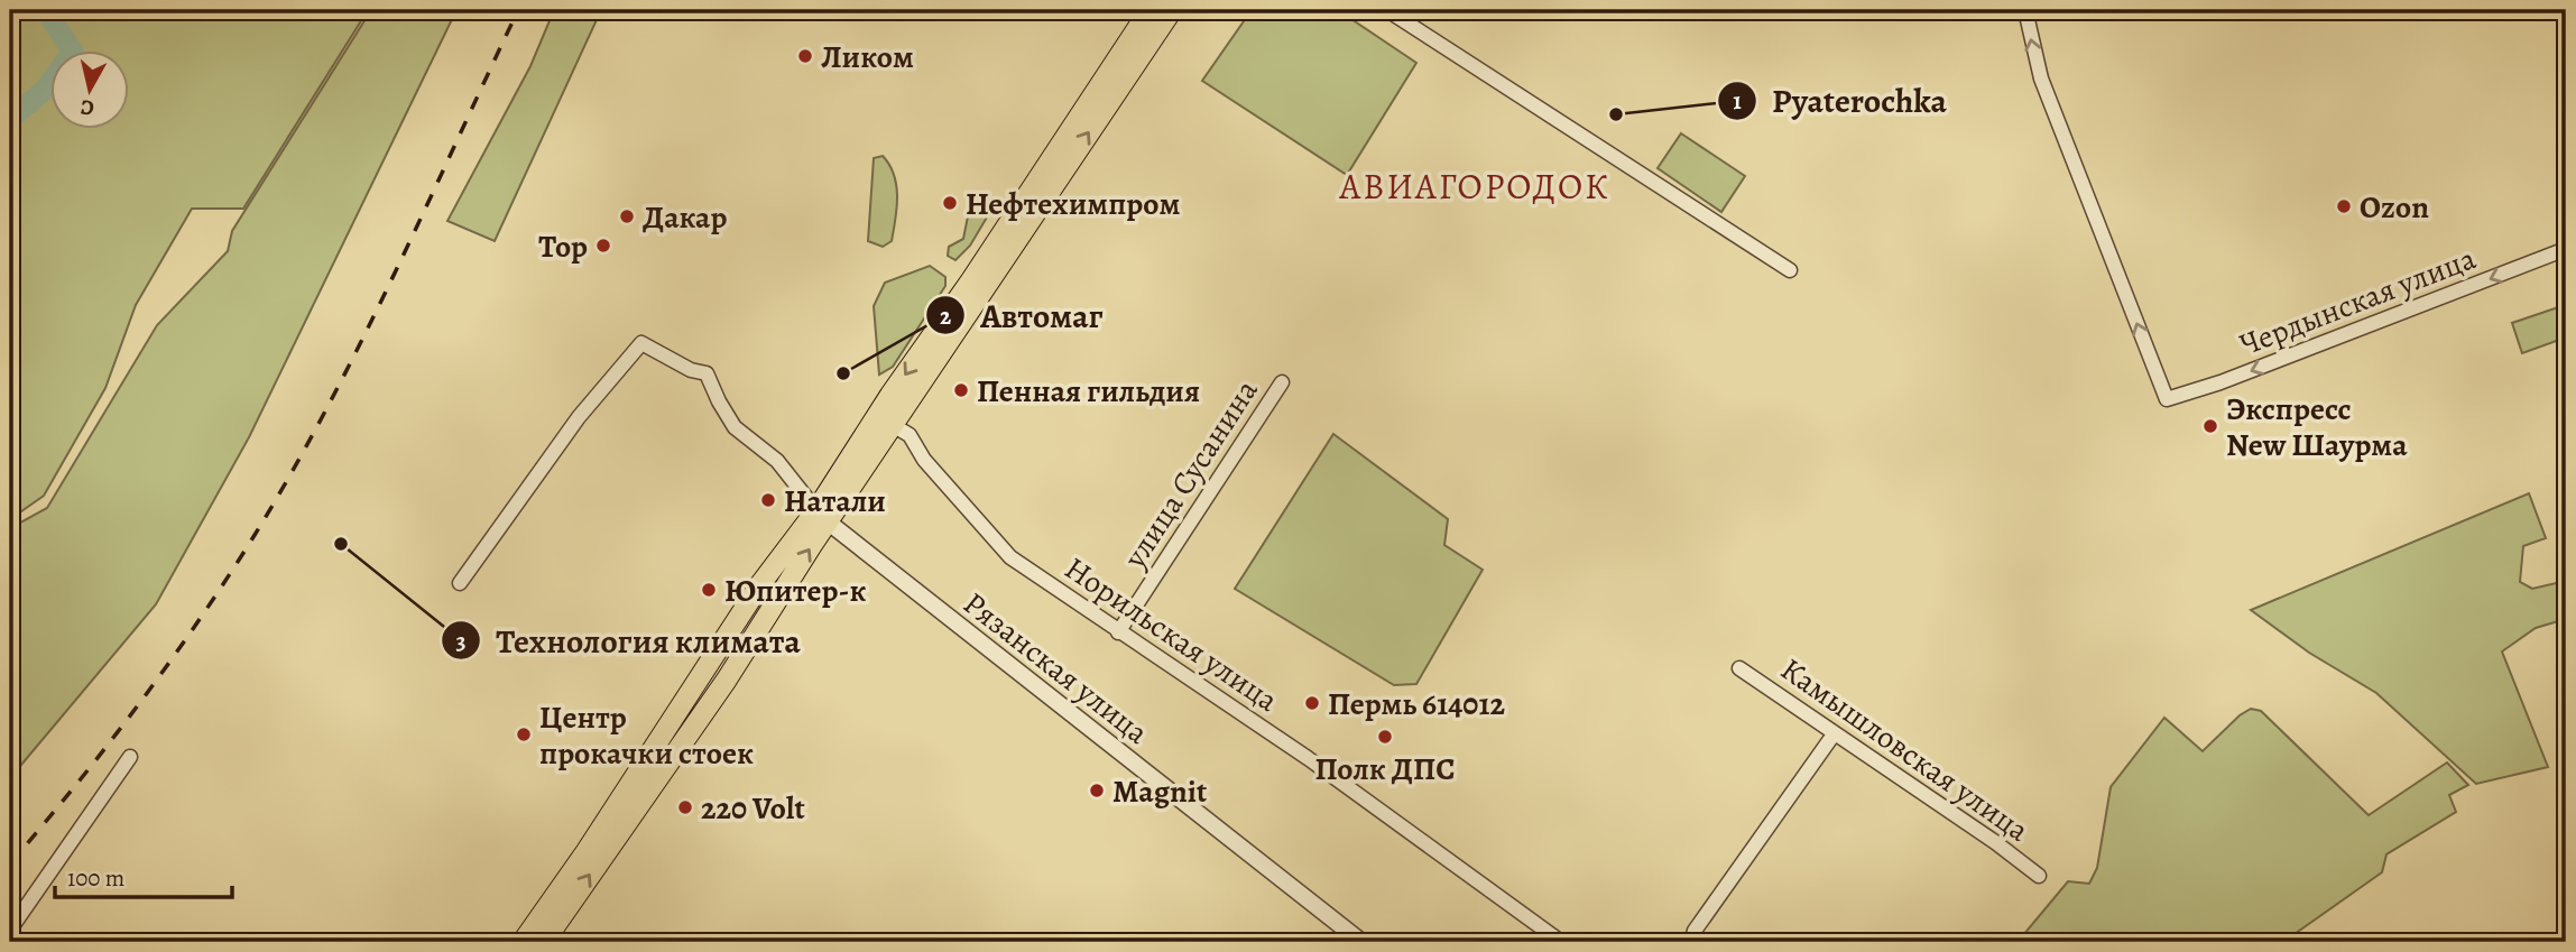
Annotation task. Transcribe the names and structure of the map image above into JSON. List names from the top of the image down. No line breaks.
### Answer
{"streets":{"street":["Чердынская улица","улица Сусанина","Норильская улица","Рязанская улица","Камышловская улица"]},"crossings":[["улица Сусанина","Норильская улица"]],"districts":["АВИАГОРОДОК"],"places":["Ликом","Pyaterochka","Нефтехимпром","Ozon","Дакар","Тор","Автомаг","Пенная гильдия","Экспресс New Шаурма","Натали","Технология климата","Юпитер-к","Пермь 614012","Центр прокачки стоек","Полк ДПС","Magnit","220 Volt"],"scale_bar":"100 m","north":"bottom"}
